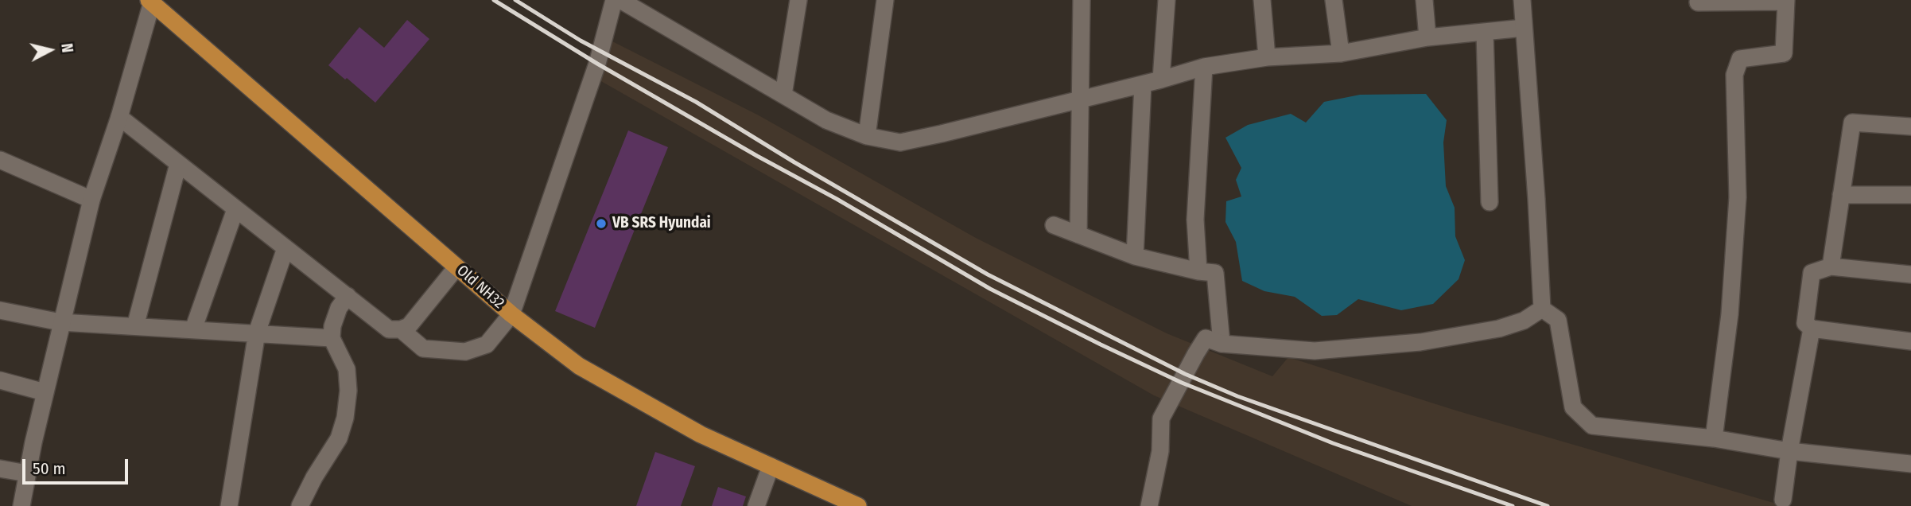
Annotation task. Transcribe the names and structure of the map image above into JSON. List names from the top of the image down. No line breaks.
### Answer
{"streets":{"main road":["Old NH32"]},"places":["VB SRS Hyundai"],"scale_bar":"50 m","north":"right"}
